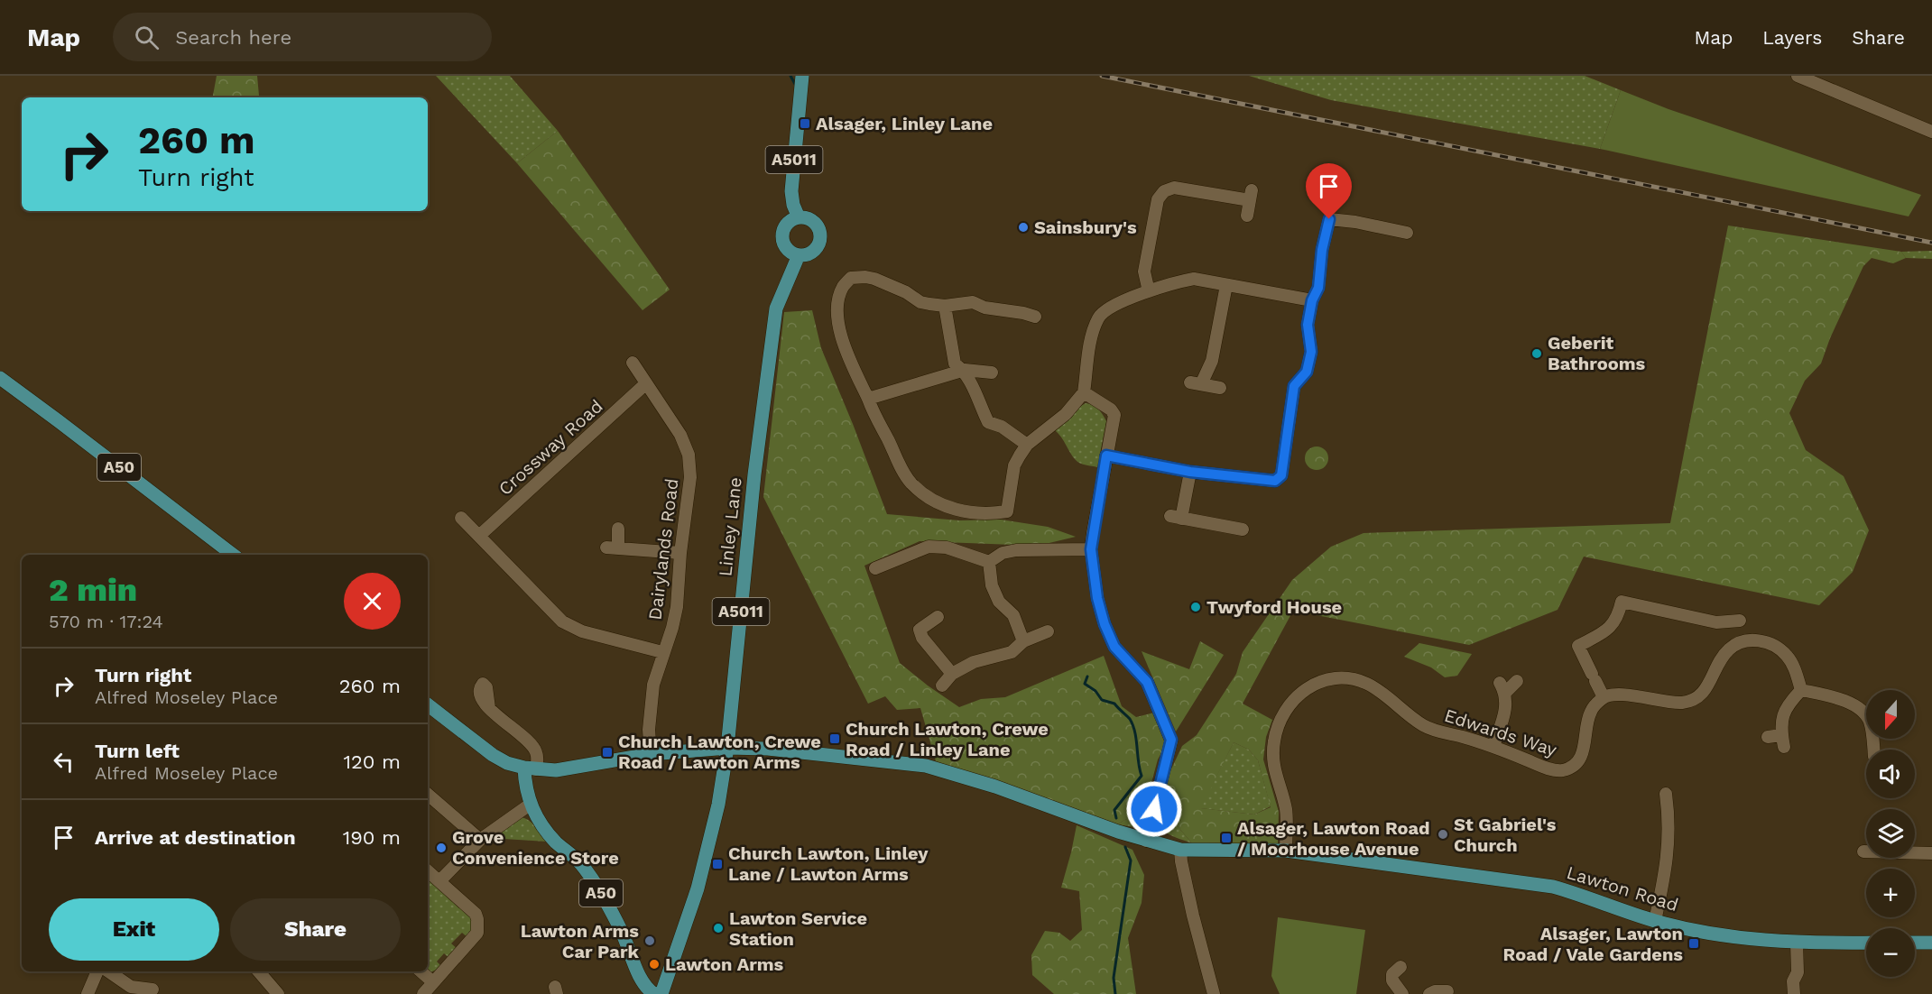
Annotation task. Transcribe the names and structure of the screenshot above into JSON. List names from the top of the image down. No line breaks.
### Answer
{"streets":{"main road":["A5011","A50","Linley Lane","Lawton Road"],"street":["Crossway Road","Dairylands Road","Edwards Way"]},"crossings":[["A5011","Linley Lane"],["Crossway Road","Dairylands Road"],["A50","Lawton Road"],["Linley Lane","Lawton Road"],["Dairylands Road","Lawton Road"],["Edwards Way","Lawton Road"]],"places":{"transit":["Alsager, Linley Lane","Church Lawton, Crewe Road / Linley Lane","Church Lawton, Crewe Road / Lawton Arms","Alsager, Lawton Road / Moorhouse Avenue","Church Lawton, Linley Lane / Lawton Arms","Alsager, Lawton Road / Vale Gardens"],"other":["Sainsbury's","Geberit Bathrooms","Twyford House","St Gabriel's Church","Grove Convenience Store","Lawton Service Station","Lawton Arms Car Park","Lawton Arms"]},"north":"bottom","page":{"header":"Map","search":"Search here","nav":["Map","Layers","Share"],"turn":["260 m","Turn right"],"heading":["2 min","570 m · 17:24"],"list":[{"name":"Turn right","note":"Alfred Moseley Place","value":"260 m"},{"name":"Turn left","note":"Alfred Moseley Place","value":"120 m"},{"name":"Arrive at destination","value":"190 m"}],"map_buttons":["+","−"],"buttons":["Exit","Share"]}}
